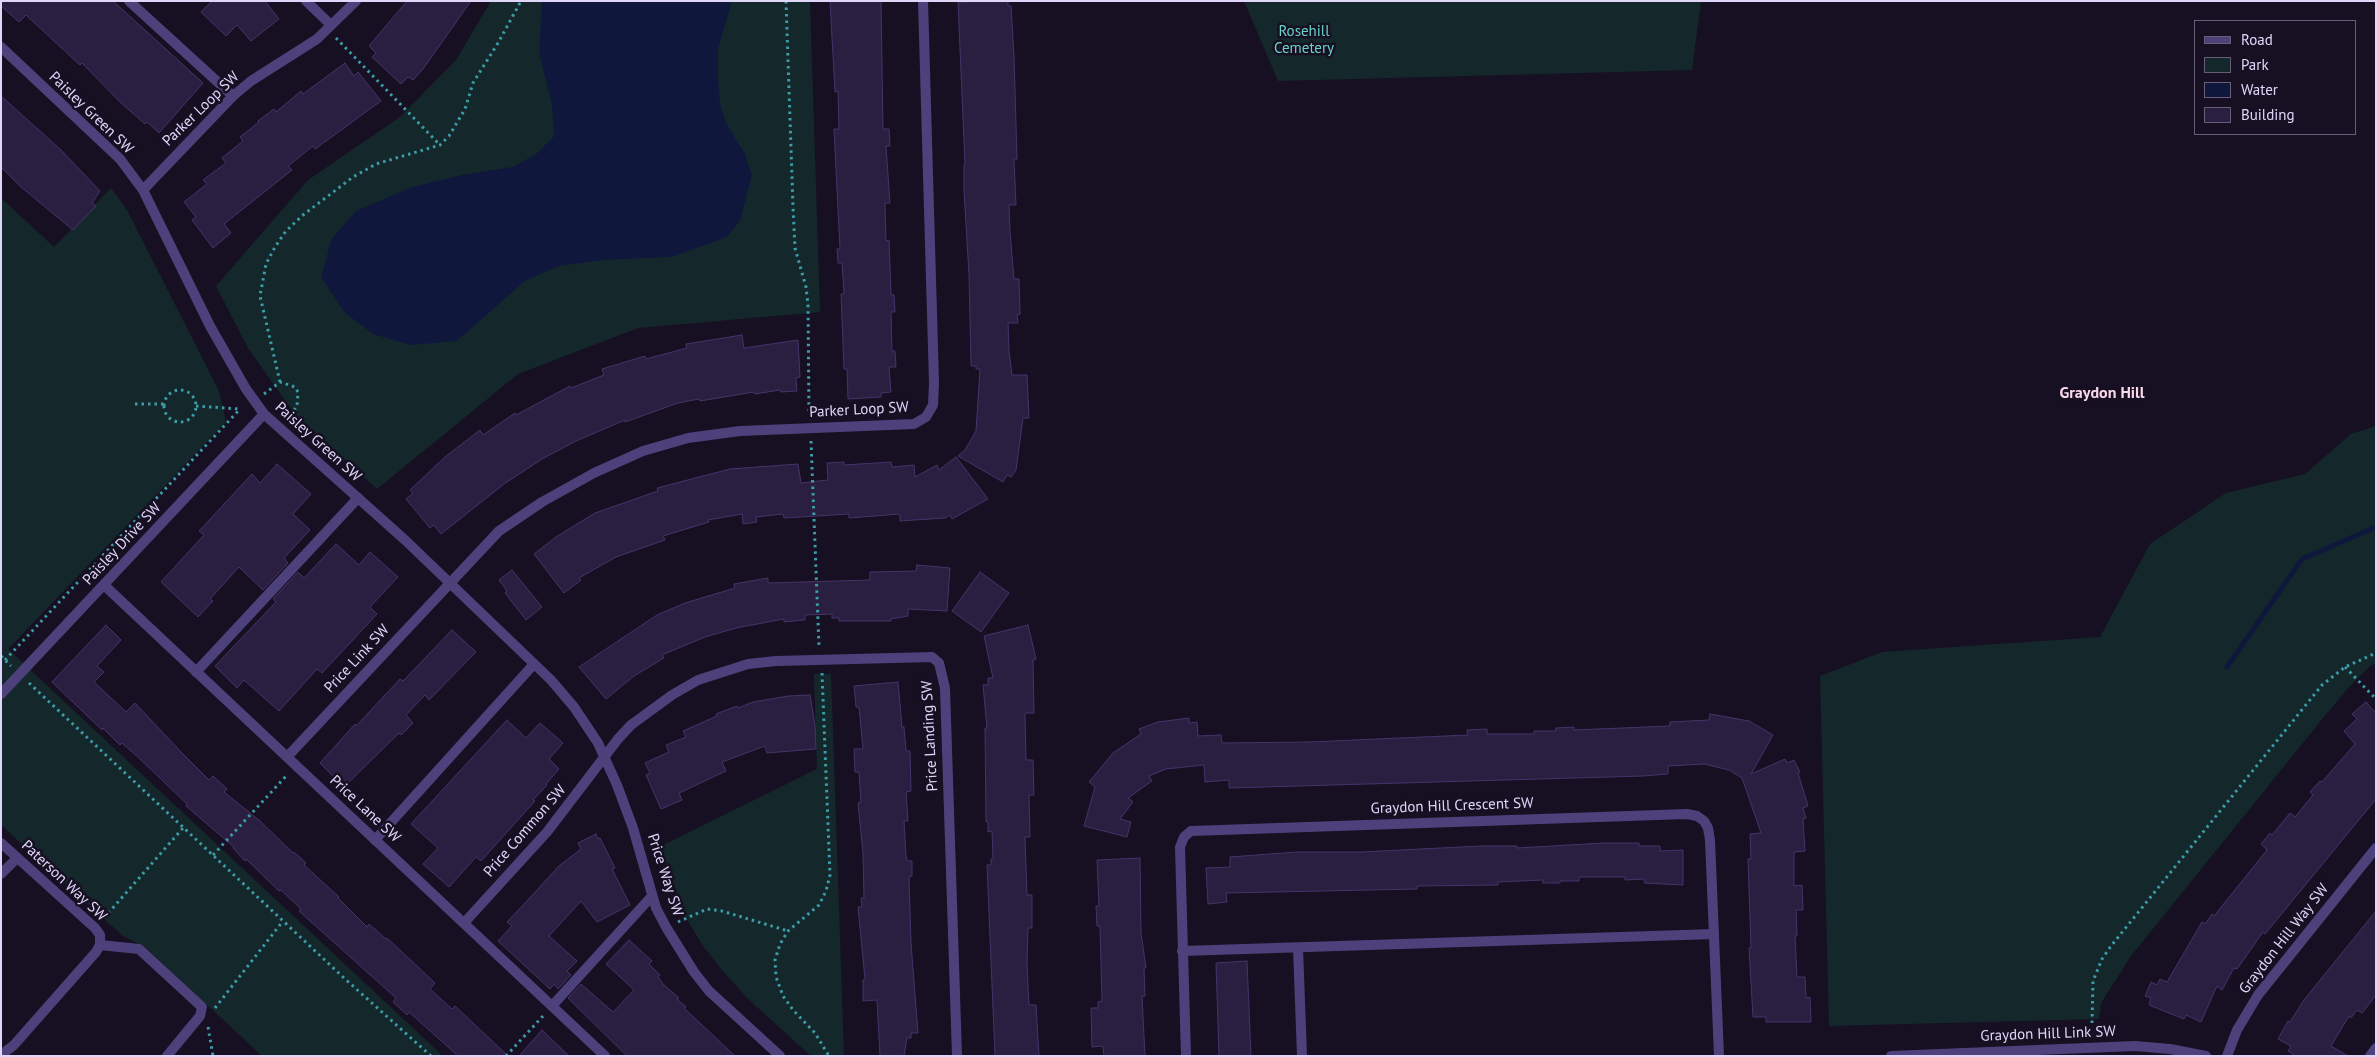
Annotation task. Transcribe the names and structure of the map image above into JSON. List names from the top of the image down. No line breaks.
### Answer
{"streets":{"street":["Parker Loop SW","Paisley Green SW","Paisley Drive SW","Price Link SW","Price Landing SW","Graydon Hill Crescent SW","Price Lane SW","Price Common SW","Price Way SW","Paterson Way SW","Graydon Hill Way SW","Graydon Hill Link SW"]},"crossings":[["Parker Loop SW","Paisley Green SW"],["Parker Loop SW","Price Link SW"],["Paisley Green SW","Paisley Drive SW"],["Paisley Green SW","Price Link SW"],["Paisley Green SW","Price Landing SW"],["Paisley Green SW","Price Common SW"],["Paisley Green SW","Price Way SW"],["Paisley Drive SW","Price Lane SW"],["Price Link SW","Price Lane SW"],["Price Landing SW","Price Common SW"],["Price Landing SW","Price Way SW"],["Price Lane SW","Price Common SW"],["Price Common SW","Price Way SW"]],"districts":["Graydon Hill"],"parks":["Rosehill Cemetery"],"legend":["Road","Park","Water","Building"]}
